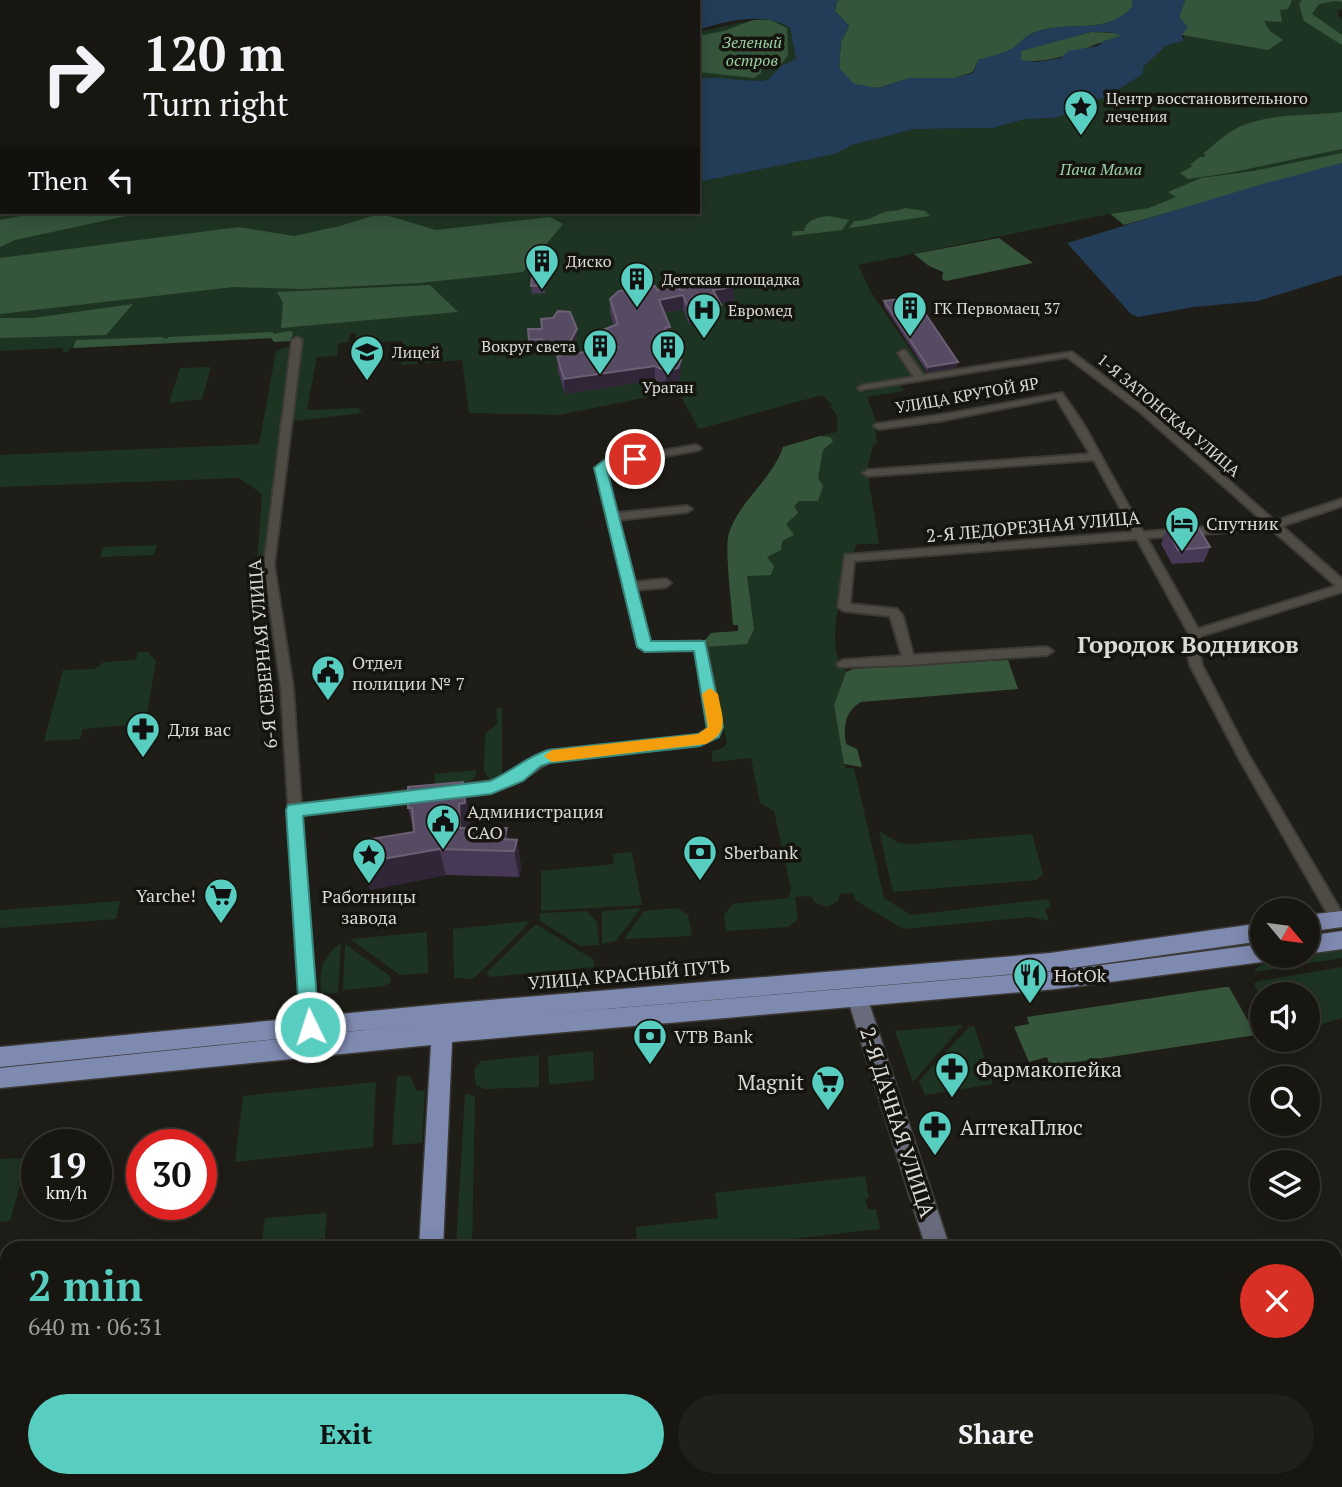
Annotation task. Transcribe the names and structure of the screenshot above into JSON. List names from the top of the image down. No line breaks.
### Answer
{"streets":{"main road":["УЛИЦА КРАСНЫЙ ПУТЬ"],"street":["УЛИЦА КРУТОЙ ЯР","1-Я ЗАТОНСКАЯ УЛИЦА","2-Я ЛЕДОРЕЗНАЯ УЛИЦА","6-Я СЕВЕРНАЯ УЛИЦА","2-Я ДАЧНАЯ УЛИЦА"]},"crossings":[["1-Я ЗАТОНСКАЯ УЛИЦА","2-Я ЛЕДОРЕЗНАЯ УЛИЦА"],["6-Я СЕВЕРНАЯ УЛИЦА","УЛИЦА КРАСНЫЙ ПУТЬ"],["УЛИЦА КРАСНЫЙ ПУТЬ","2-Я ДАЧНАЯ УЛИЦА"]],"districts":["Городок Водников"],"parks":["Зеленый остров","Пача Мама"],"places":{"place":["Центр восстановительного лечения","Работницы завода"],"building":["Диско","Детская площадка","ГК Первомаец 37","Вокруг света","Ураган"],"hospital":["Евромед"],"school or university":["Лицей"],"hotel":["Спутник"],"public building":["Отдел полиции № 7","Администрация САО"],"pharmacy":["Для вас","Фармакопейка","АптекаПлюс"],"bank":["Sberbank","VTB Bank"],"supermarket":["Yarche!","Magnit"],"restaurant":["HotOk"]},"north":"bottom right","page":{"turn":["120 m","Turn right"],"then":"Then","speed":"19 km/h","limit":"30","heading":["2 min","640 m · 06:31"],"buttons":["Exit","Share"]}}
